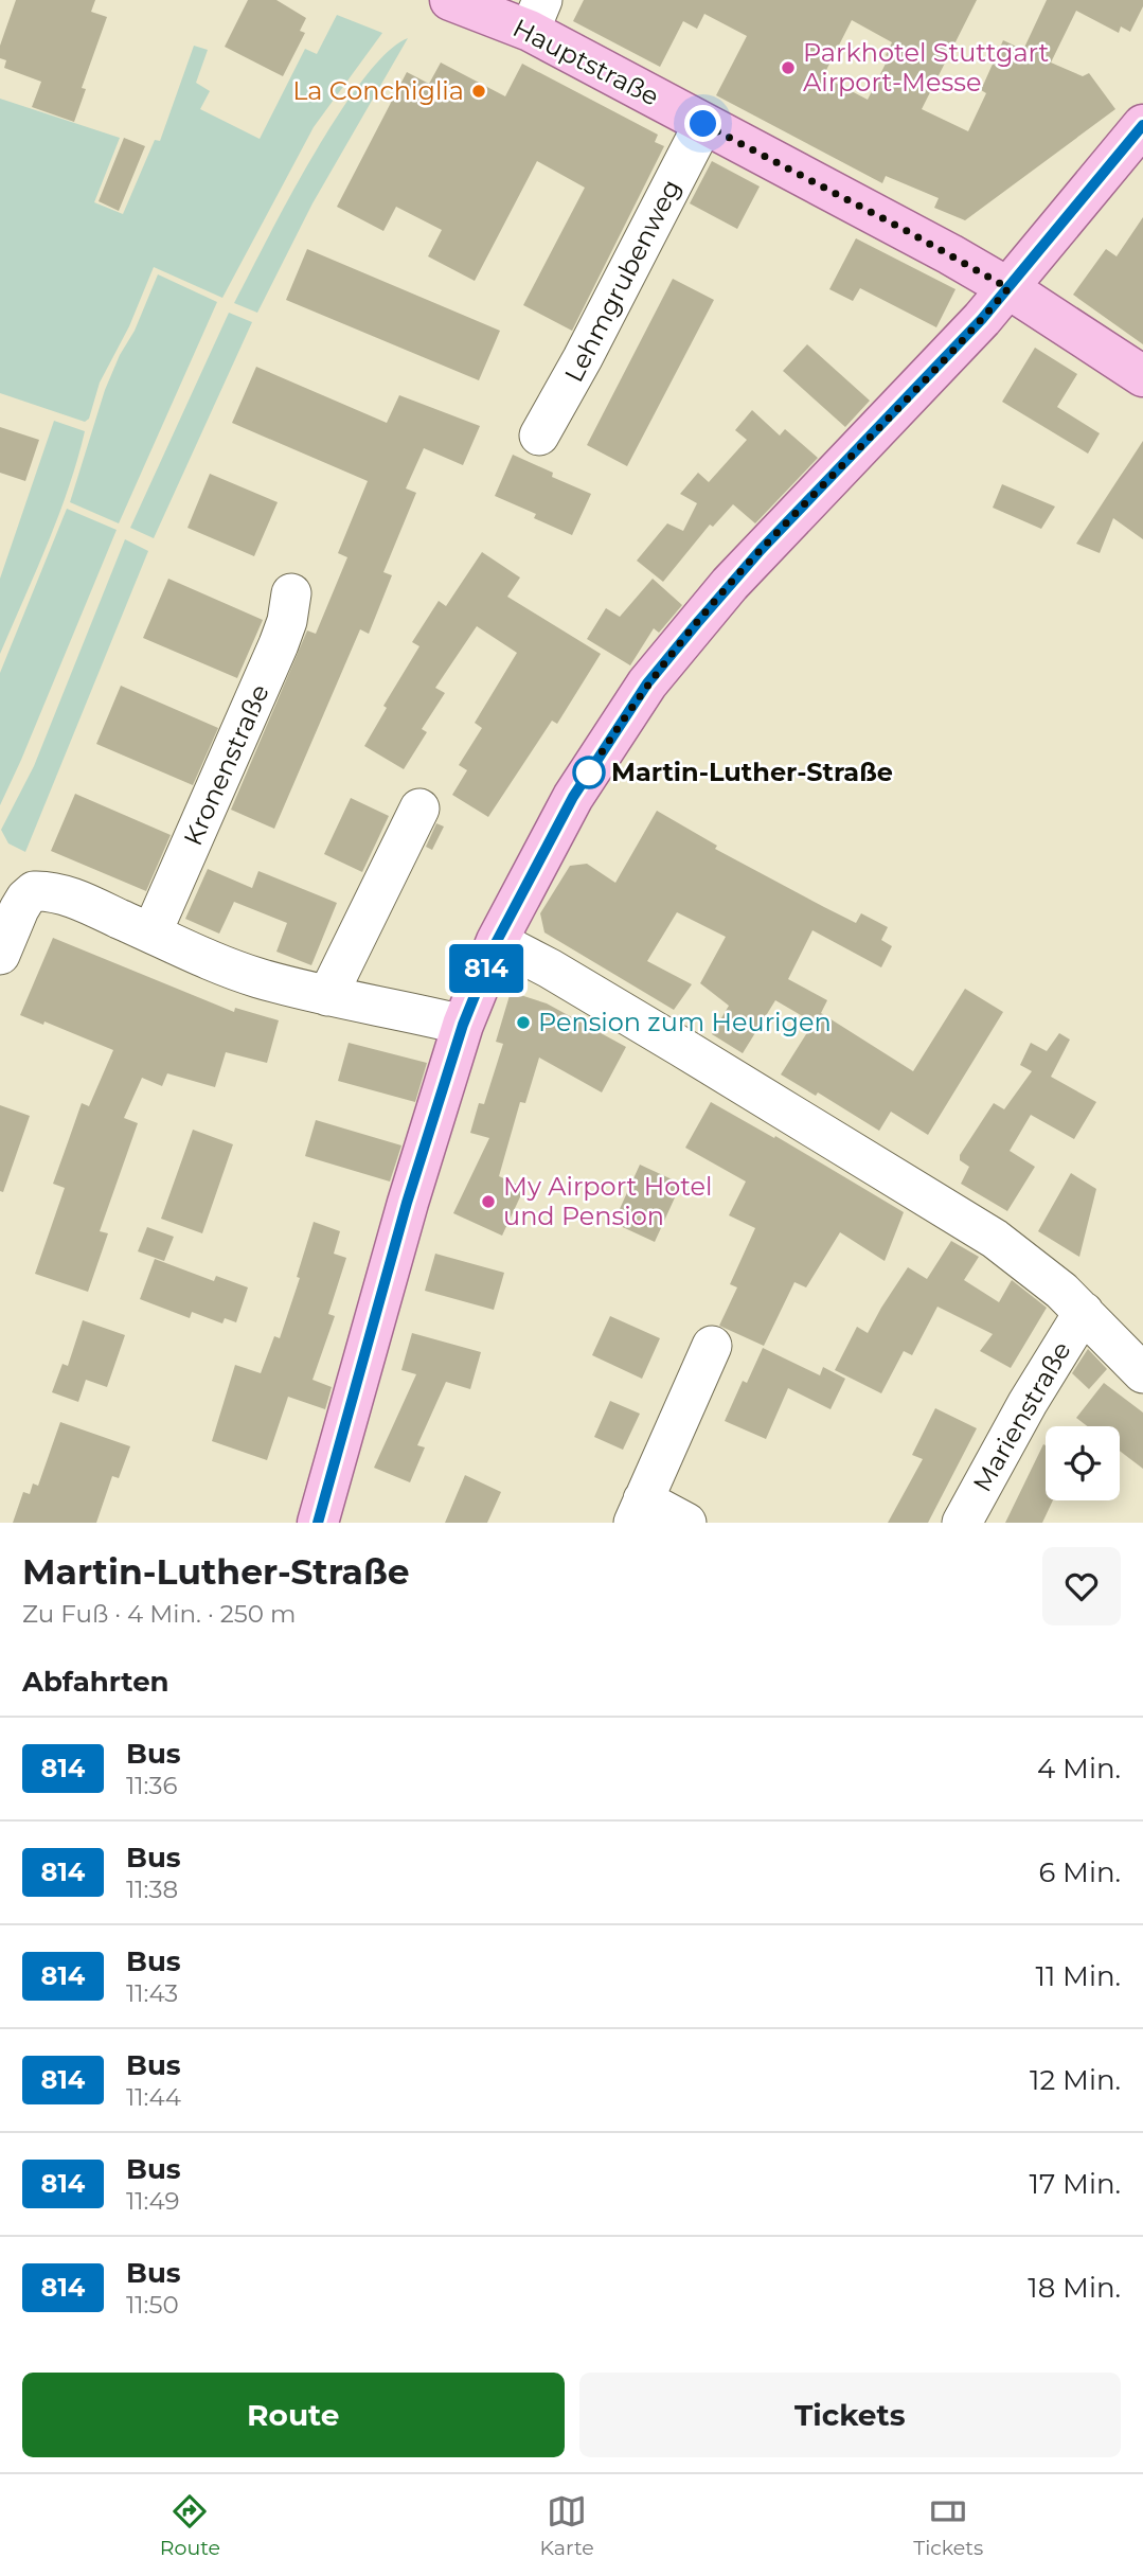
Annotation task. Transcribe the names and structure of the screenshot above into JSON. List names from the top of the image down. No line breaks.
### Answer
{"streets":{"main road":["Hauptstraße"],"street":["Lehmgrubenweg","Kronenstraße","Marienstraße"]},"crossings":[["Hauptstraße","Lehmgrubenweg"]],"places":["Parkhotel Stuttgart Airport-Messe","La Conchiglia","Martin-Luther-Straße","Pension zum Heurigen","My Airport Hotel und Pension"],"lines":["bus line 814"],"page":{"on_map":"814","heading":[["Martin-Luther-Straße","Zu Fuß · 4 Min. · 250 m"],"Abfahrten"],"list":[{"mark":"814","name":"Bus","note":"11:36","value":"4 Min."},{"mark":"814","name":"Bus","note":"11:38","value":"6 Min."},{"mark":"814","name":"Bus","note":"11:43","value":"11 Min."},{"mark":"814","name":"Bus","note":"11:44","value":"12 Min."},{"mark":"814","name":"Bus","note":"11:49","value":"17 Min."},{"mark":"814","name":"Bus","note":"11:50","value":"18 Min."}],"buttons":["Route","Tickets"],"tabs":["Route","Karte","Tickets"]}}
